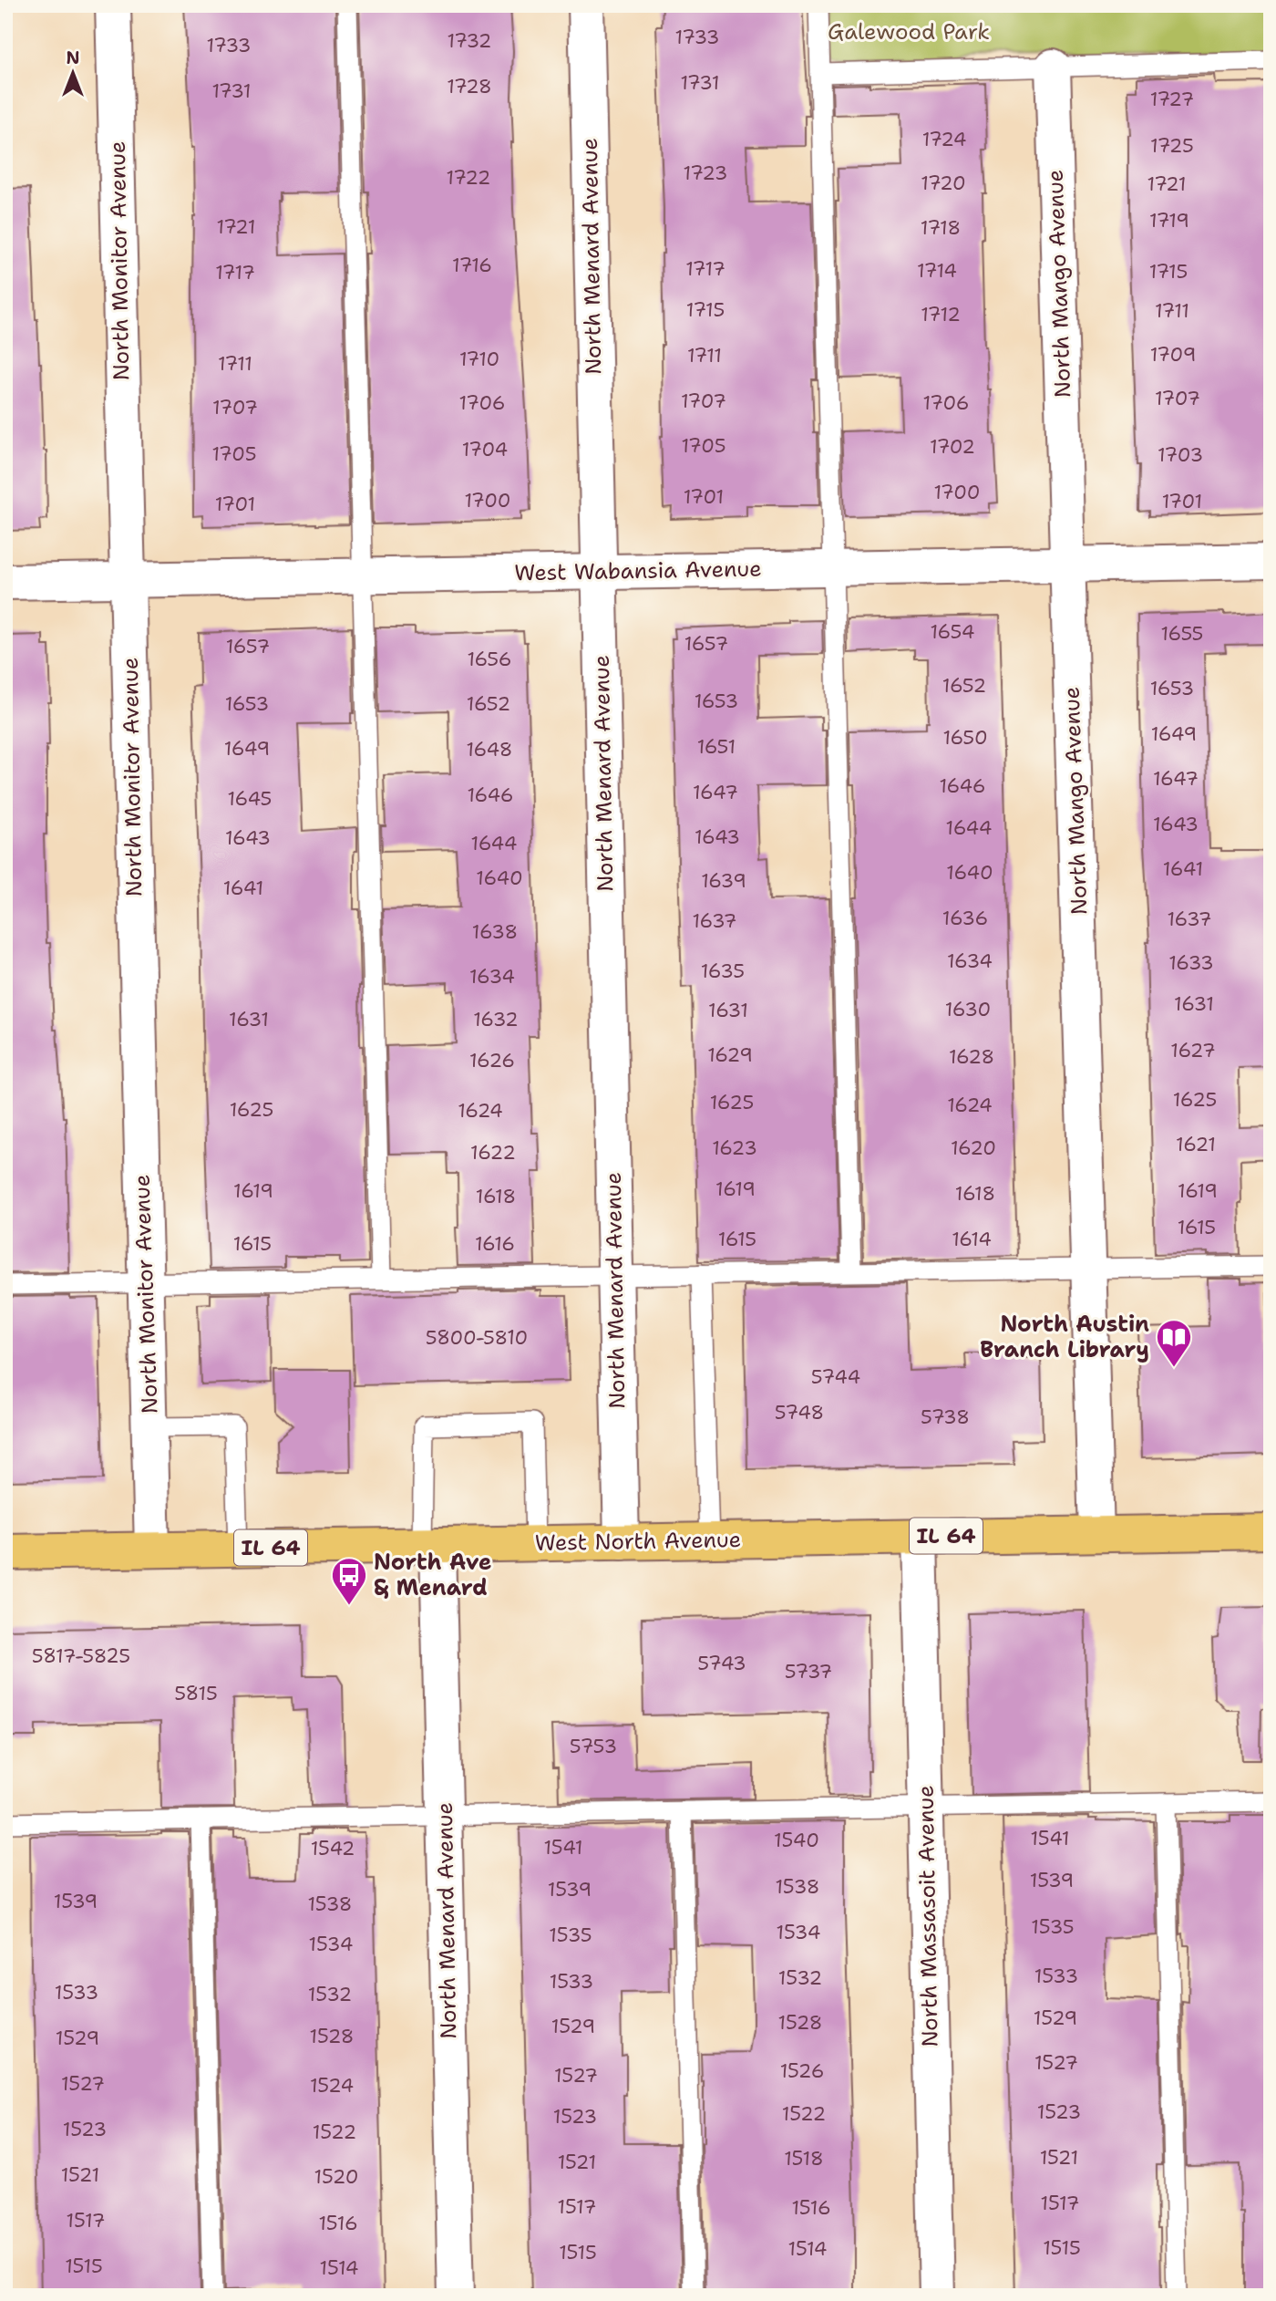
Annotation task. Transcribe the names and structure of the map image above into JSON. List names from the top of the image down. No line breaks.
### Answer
{"streets":{"main road":["IL 64","West North Avenue"],"street":["North Menard Avenue","North Monitor Avenue","North Mango Avenue","West Wabansia Avenue","North Massasoit Avenue"]},"crossings":[["North Menard Avenue","West Wabansia Avenue"],["North Menard Avenue","West North Avenue"],["North Monitor Avenue","West Wabansia Avenue"],["North Monitor Avenue","West North Avenue"],["North Mango Avenue","West Wabansia Avenue"],["North Mango Avenue","West North Avenue"],["West North Avenue","North Massasoit Avenue"]],"parks":["Galewood Park"],"places":{"library":["North Austin Branch Library"],"bus stop":["North Ave & Menard"]},"house_numbers":["1733","1732","1733","1731","1728","1731","1727","1724","1725","1723","1722","1720","1721","1719","1721","1718","1716","1717","1714","1715","1717","1715","1711","1712","1709","1711","1710","1711","1707","1707","1706","1706","1707","1705","1702","1704","1705","1703","1700","1701","1700","1701","1701","1654","1655","1657","1657","1656","1652","1653","1653","1653","1652","1649","1650","1651","1649","1648","1647","1646","1647","1646","1645","1643","1644","1643","1643","1644","1641","1640","1640","1639","1641","1636","1637","1637","1638","1634","1633","1635","1634","1631","1630","1631","1631","1632","1627","1629","1628","1626","1625","1625","1624","1625","1624","1621","1623","1620","1622","1619","1619","1619","1618","1618","1615","1615","1614","1615","1616","5800-5810","5744","5748","5738","5817-5825","5743","5737","5815","5753","1541","1540","1541","1542","1539","1538","1539","1539","1538","1535","1534","1535","1534","1533","1532","1533","1533","1532","1529","1528","1529","1528","1529","1527","1526","1527","1527","1524","1523","1522","1523","1523","1522","1521","1518","1521","1521","1520","1517","1517","1516","1517","1516","1515","1514","1515","1515","1514"],"north":"top"}
